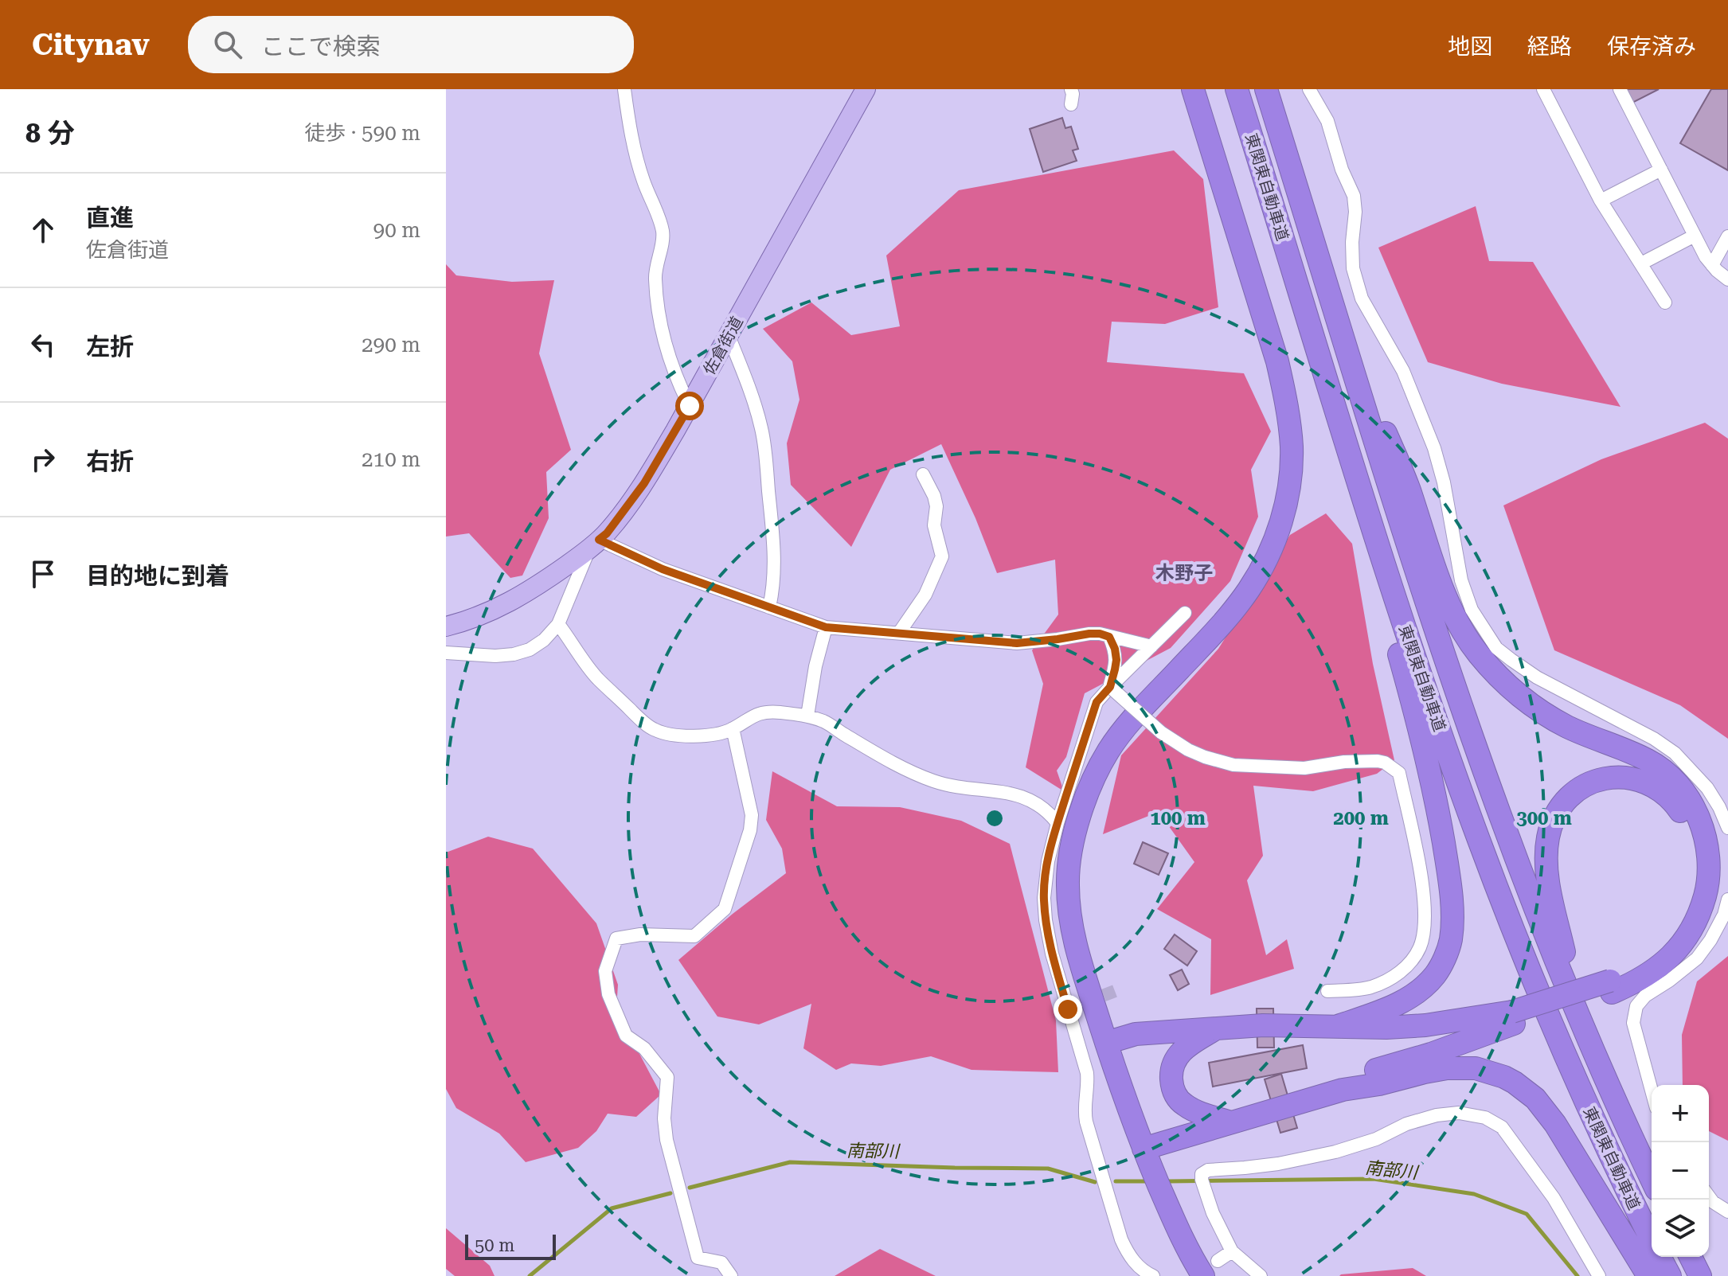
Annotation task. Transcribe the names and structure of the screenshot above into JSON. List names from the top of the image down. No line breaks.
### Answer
{"streets":{"highway":["東関東自動車道"],"main road":["佐倉街道"]},"districts":["木野子"],"water":["南部川"],"scale_bar":"50 m","page":{"header":"Citynav","search":"ここで検索","nav":["地図","経路","保存済み"],"heading":["8 分","徒歩 · 590 m"],"list":[["直進","佐倉街道","90 m"],["左折","290 m"],["右折","210 m"],"目的地に到着"],"map_buttons":["+","−"],"scale":"50 m"},"rings":["100 m","200 m","300 m"]}
